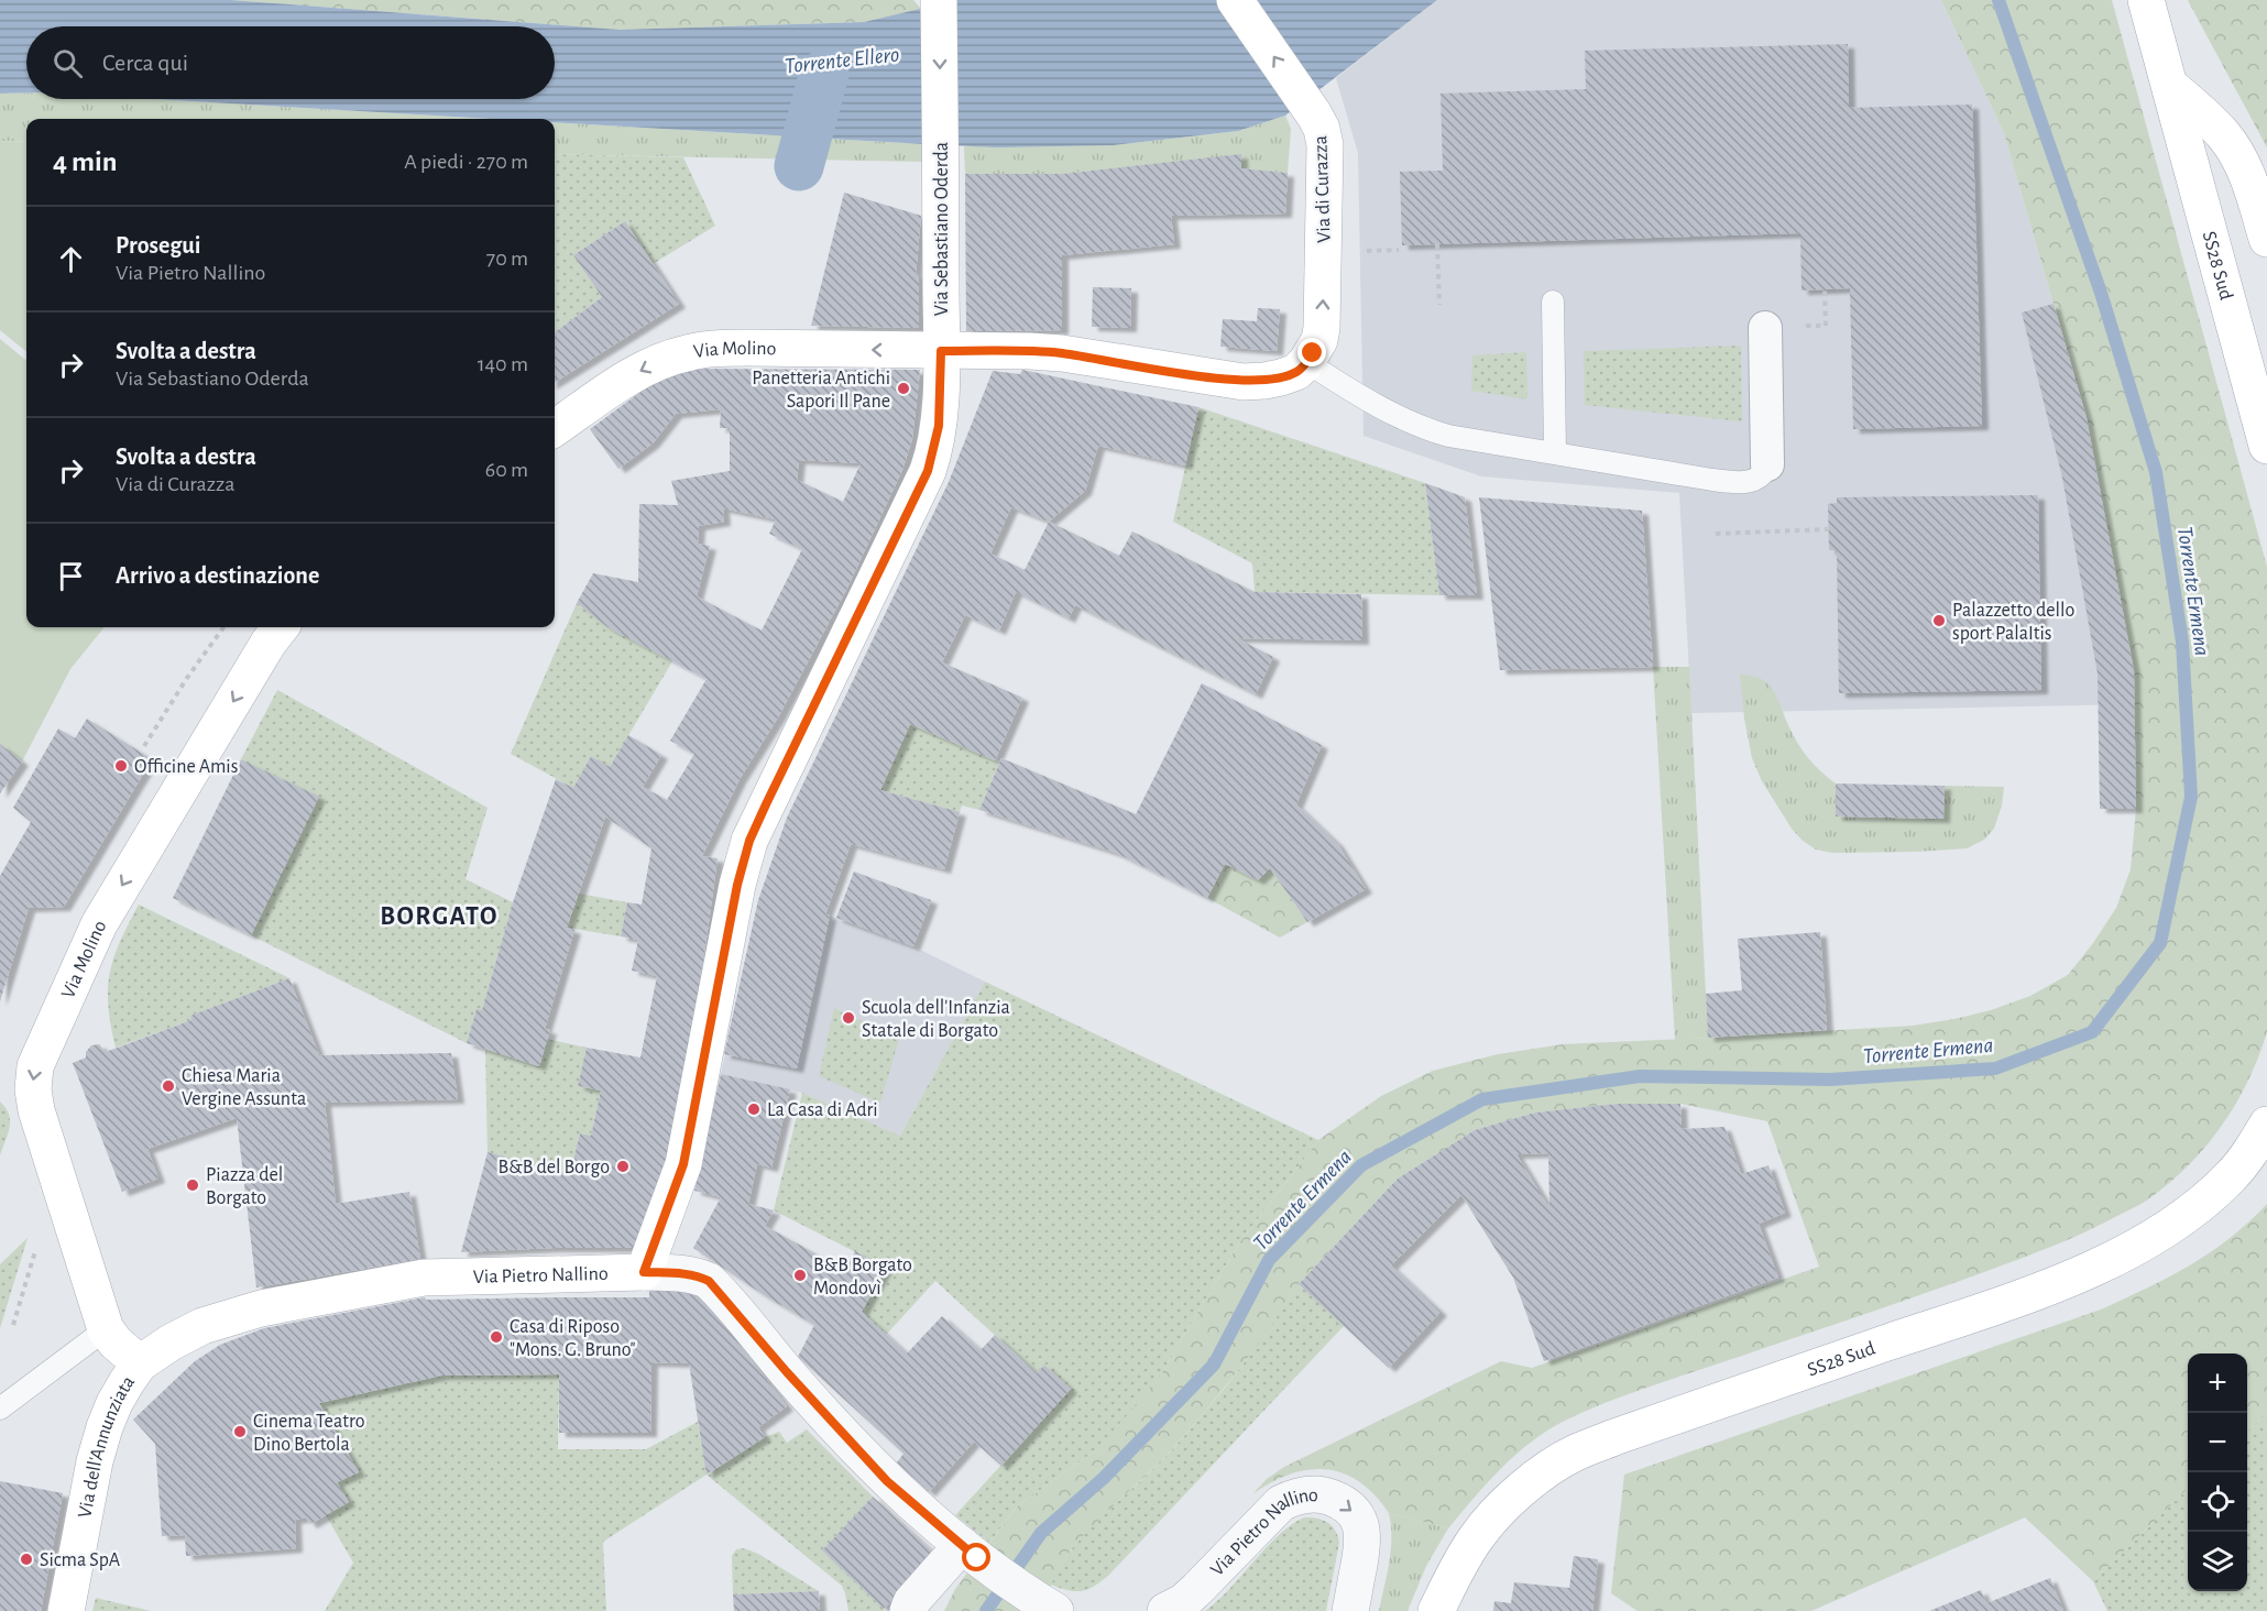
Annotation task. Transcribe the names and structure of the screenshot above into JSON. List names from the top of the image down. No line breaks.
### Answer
{"streets":{"main road":["Via di Curazza","Via Sebastiano Oderda","SS28 Sud","Via Molino","Via Pietro Nallino","Via dell'Annunziata"]},"crossings":[["Via Sebastiano Oderda","Via Molino"],["Via Sebastiano Oderda","Via Pietro Nallino"],["Via Molino","Via Pietro Nallino"],["Via Molino","Via dell'Annunziata"],["Via Pietro Nallino","Via dell'Annunziata"]],"one_way":["Via di Curazza","Via Molino"],"districts":["BORGATO"],"water":["Torrente Ellero","Torrente Ermena"],"places":["Panetteria Antichi Sapori Il Pane","Palazzetto dello sport PalaItis","Officine Amis","Scuola dell'Infanzia Statale di Borgato","Chiesa Maria Vergine Assunta","La Casa di Adri","B&B del Borgo","Piazza del Borgato","B&B Borgato Mondovì","Casa di Riposo \"Mons. G. Bruno\"","Cinema Teatro Dino Bertola","Sicma SpA"],"page":{"search":"Cerca qui","heading":["4 min","A piedi · 270 m"],"list":[["Prosegui","Via Pietro Nallino","70 m"],["Svolta a destra","Via Sebastiano Oderda","140 m"],["Svolta a destra","Via di Curazza","60 m"],"Arrivo a destinazione"],"map_buttons":["+","−"]}}
